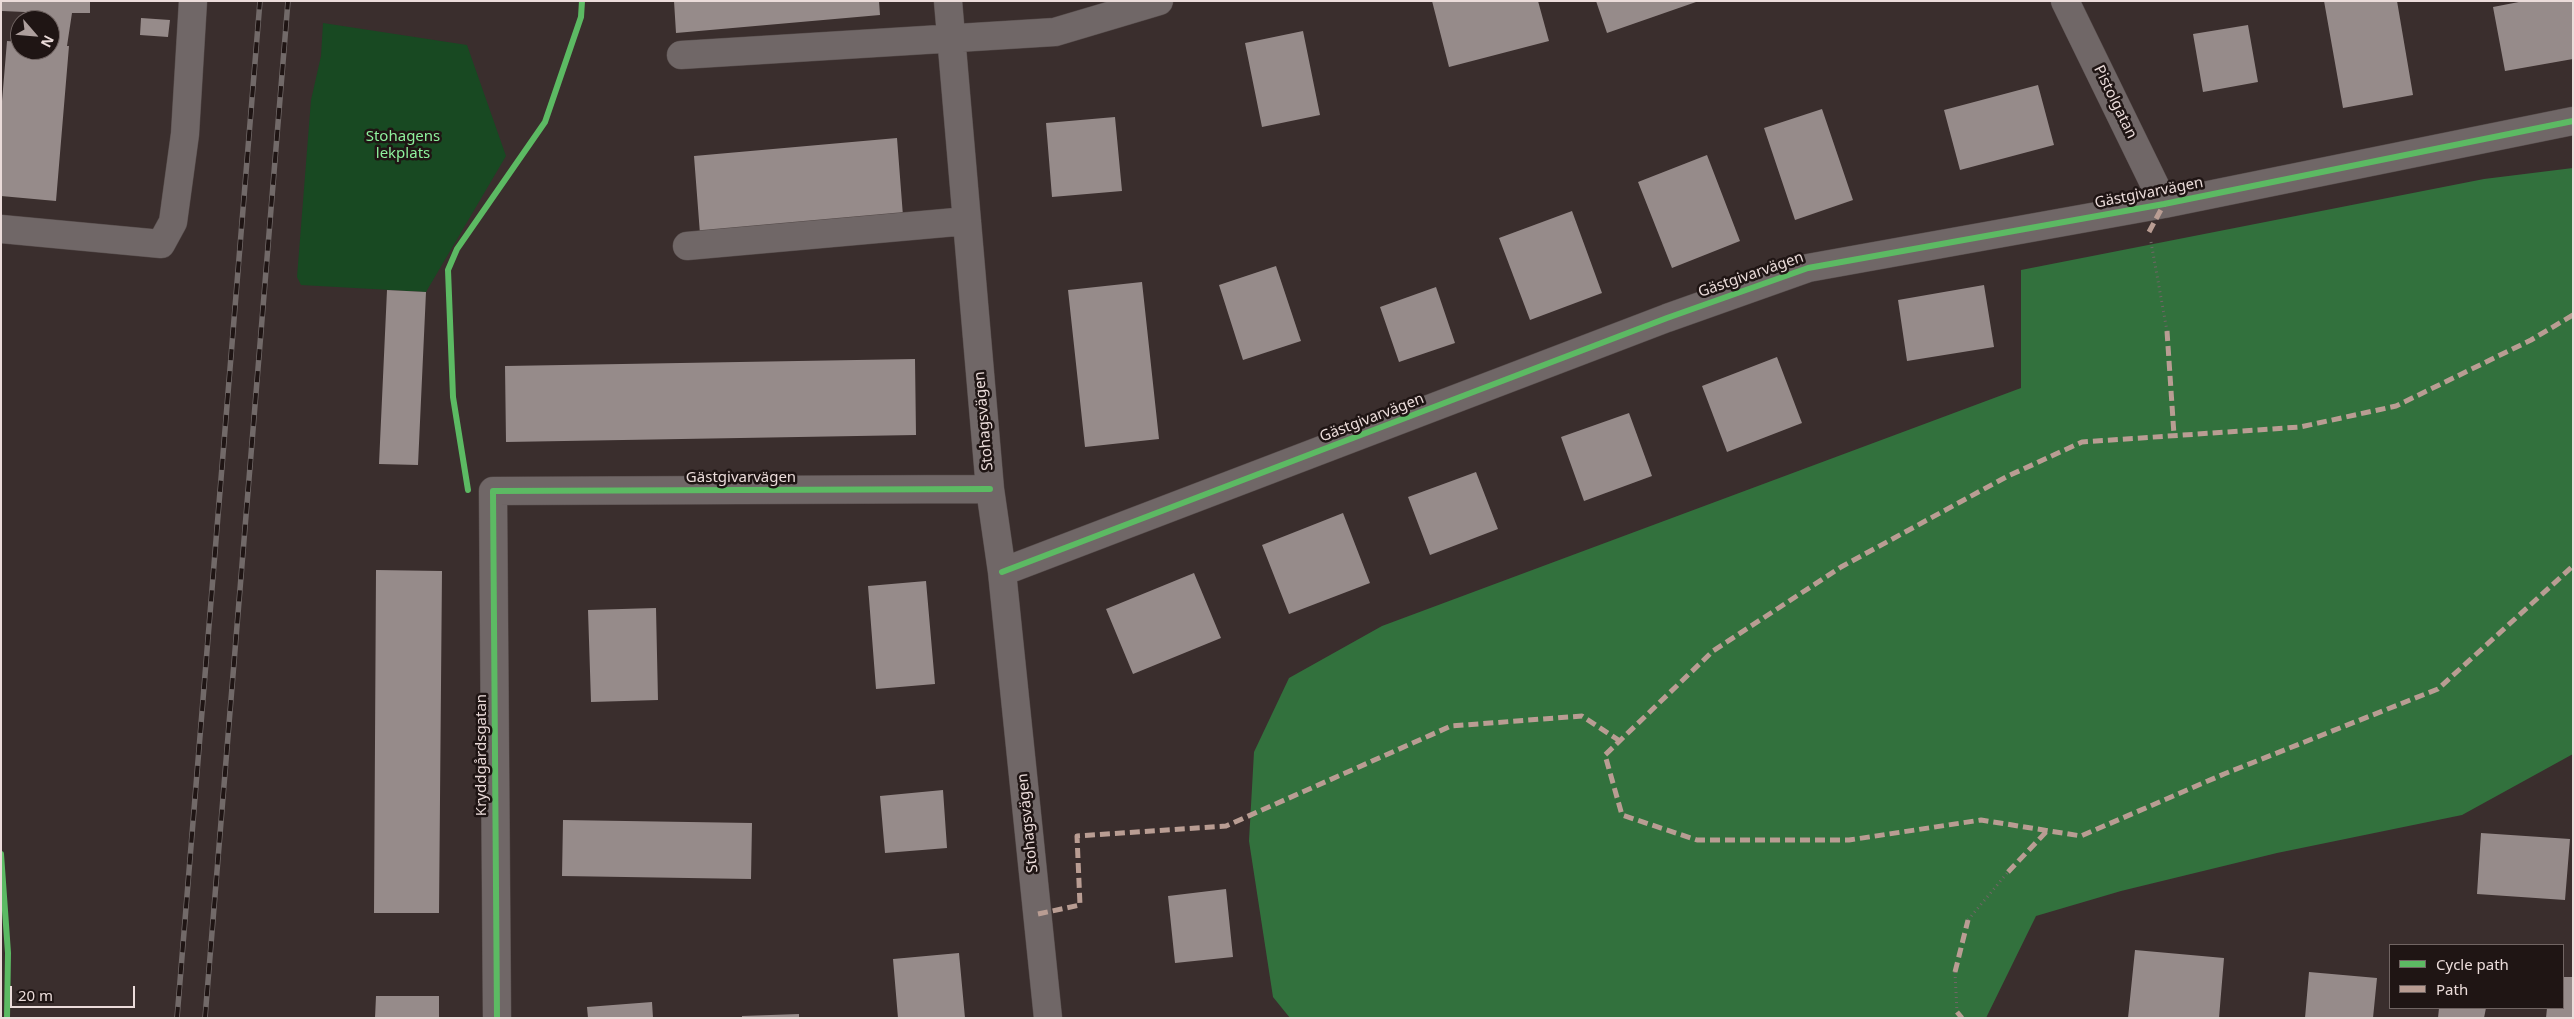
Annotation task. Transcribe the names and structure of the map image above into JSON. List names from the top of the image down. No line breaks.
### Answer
{"streets":{"street":["Pistolgatan","Gästgivarvägen","Stohagsvägen","Kryddgårdsgatan"]},"crossings":[["Pistolgatan","Gästgivarvägen"],["Gästgivarvägen","Stohagsvägen"],["Gästgivarvägen","Kryddgårdsgatan"]],"parks":["Stohagens lekplats"],"legend":["Cycle path","Path"],"scale_bar":"20 m","north":"bottom right"}
